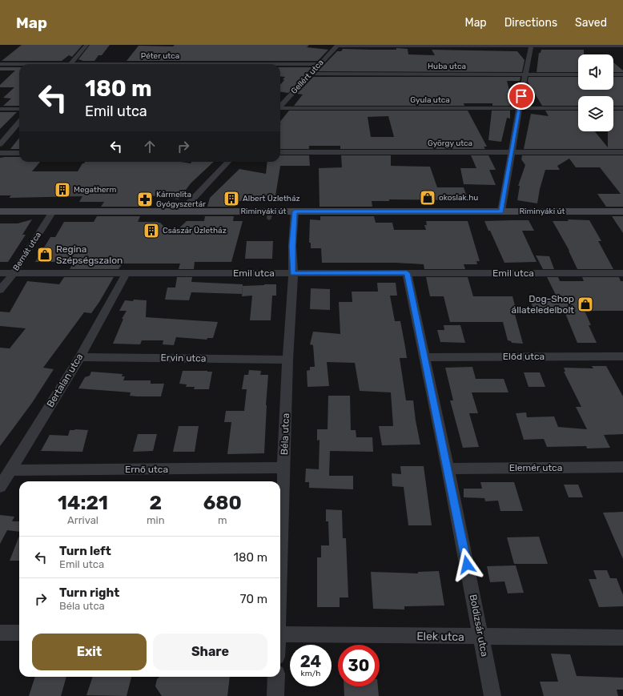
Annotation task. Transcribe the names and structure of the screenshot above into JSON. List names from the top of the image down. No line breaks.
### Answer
{"streets":{"main road":["Riminyáki út"],"street":["Péter utca","Huba utca","Gellért utca","Gyula utca","György utca","Bernát utca","Emil utca","Előd utca","Ervin utca","Bertalan utca","Béla utca","Elemér utca","Ernő utca","Boldizsár utca","Elek utca"]},"crossings":[["Péter utca","Gellért utca"],["Huba utca","Gellért utca"],["Riminyáki út","Bernát utca"],["Riminyáki út","Béla utca"],["Bernát utca","Emil utca"],["Emil utca","Bertalan utca"],["Emil utca","Béla utca"],["Emil utca","Boldizsár utca"],["Előd utca","Boldizsár utca"],["Ervin utca","Bertalan utca"],["Ervin utca","Béla utca"],["Bertalan utca","Ernő utca"],["Béla utca","Ernő utca"],["Elemér utca","Boldizsár utca"],["Boldizsár utca","Elek utca"]],"places":{"building":["Megatherm","Albert Üzletház","Császár Üzletház"],"shop":["okoslak.hu","Regina Szépségszalon","Dog-Shop állateledelbolt"],"pharmacy":["Kármelita Gyógyszertár"]},"page":{"header":"Map","nav":["Map","Directions","Saved"],"turn":["180 m","Emil utca"],"eta":["14:21","Arrival","2","min","680","m"],"list":[{"name":"Turn left","note":"Emil utca","value":"180 m"},{"name":"Turn right","note":"Béla utca","value":"70 m"}],"buttons":["Exit","Share"],"speed":"24 km/h","limit":"30"}}
